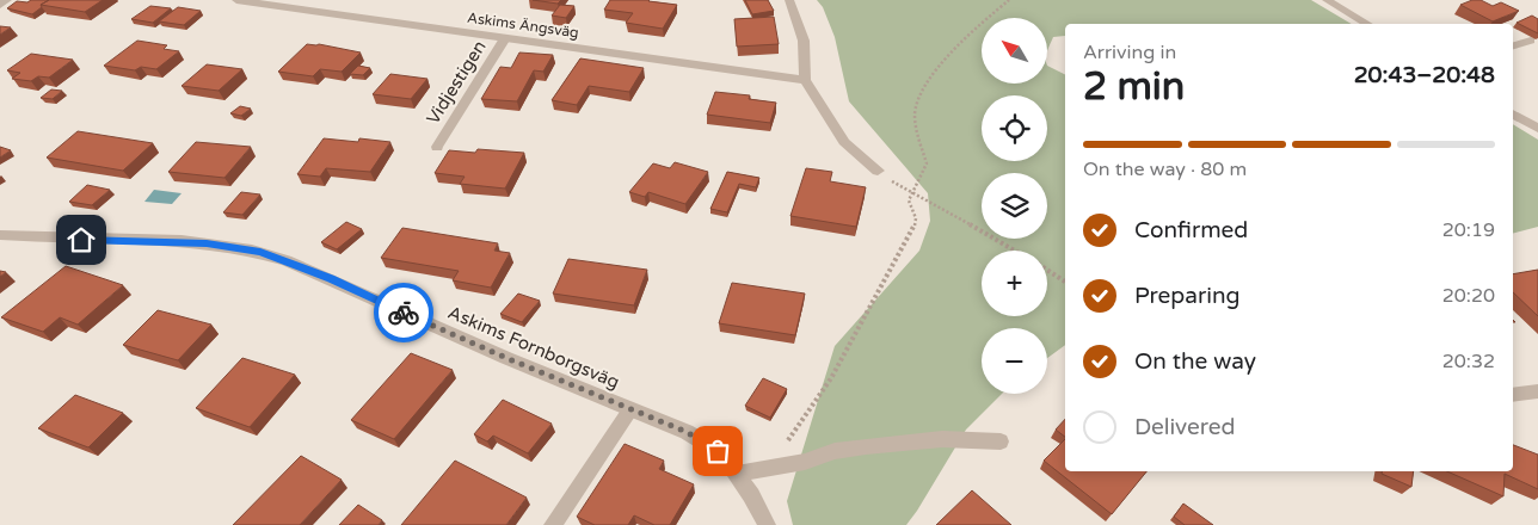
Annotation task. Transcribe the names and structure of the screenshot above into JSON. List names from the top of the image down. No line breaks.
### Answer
{"streets":{"street":["Askims Ängsväg","Vidjestigen","Askims Fornborgsväg"]},"crossings":[["Askims Ängsväg","Vidjestigen"]],"north":"top left","page":{"map_buttons":["+","−"],"heading":["2 min","Arriving in","20:43–20:48"],"bar":"On the way · 80 m","list":[["Confirmed","20:19"],["Preparing","20:20"],["On the way","20:32"],"Delivered"]}}
